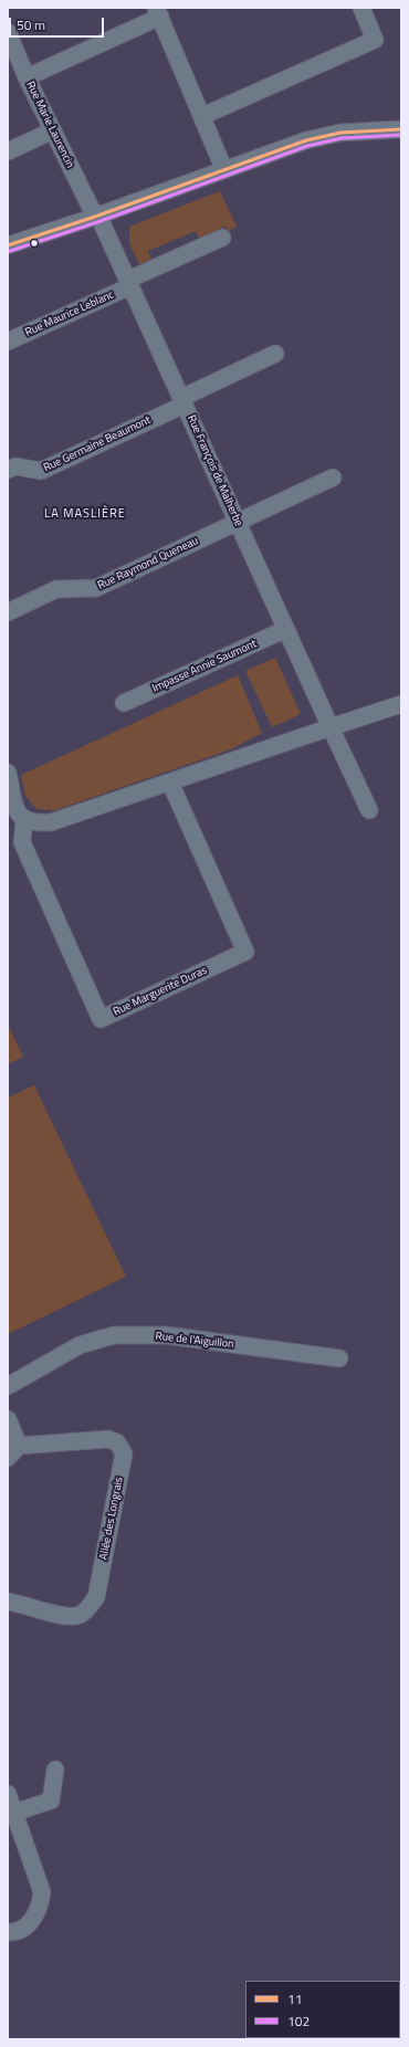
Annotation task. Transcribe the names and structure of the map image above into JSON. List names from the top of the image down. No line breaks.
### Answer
{"streets":{"street":["Rue Marie Laurencin","Rue Maurice Leblanc","Rue Germaine Beaumont","Rue François de Malherbe","Rue Raymond Queneau","Impasse Annie Saumont","Rue Marguerite Duras","Rue de l'Aiguillon","Allée des Longrais"]},"crossings":[["Rue Marie Laurencin","Rue François de Malherbe"],["Rue Maurice Leblanc","Rue François de Malherbe"],["Rue Germaine Beaumont","Rue François de Malherbe"],["Rue François de Malherbe","Rue Raymond Queneau"],["Rue François de Malherbe","Impasse Annie Saumont"]],"districts":["LA MASLIÈRE"],"lines":["transit line 11","transit line 102"],"legend":["11","102"],"scale_bar":"50 m"}
